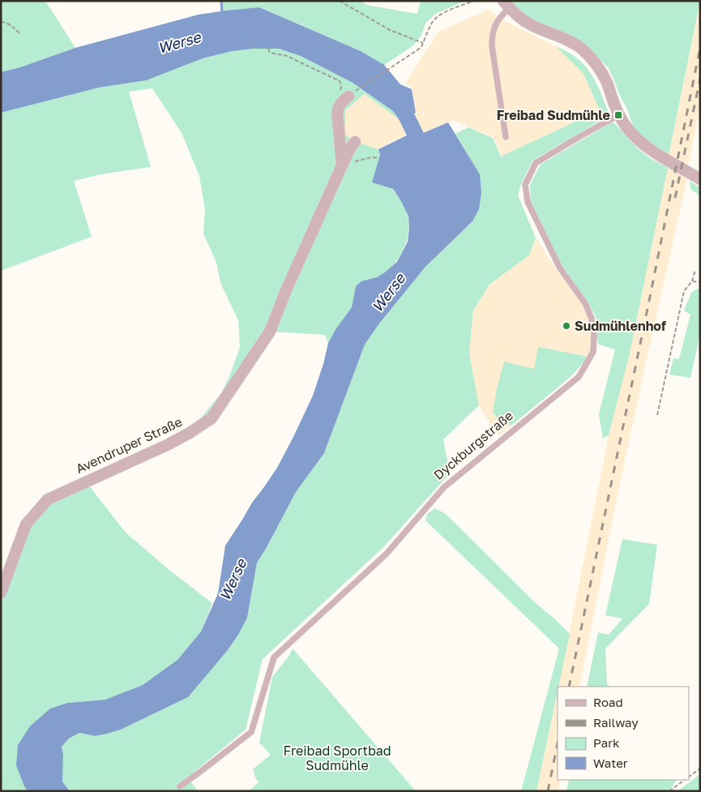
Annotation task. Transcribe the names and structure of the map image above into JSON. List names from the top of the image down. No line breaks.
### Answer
{"streets":{"street":["Avendruper Straße"],"lane":["Dyckburgstraße"]},"water":["Werse"],"parks":["Freibad Sportbad Sudmühle"],"places":{"transit":["Freibad Sudmühle"],"other":["Sudmühlenhof"]},"legend":["Road","Railway","Park","Water"]}
